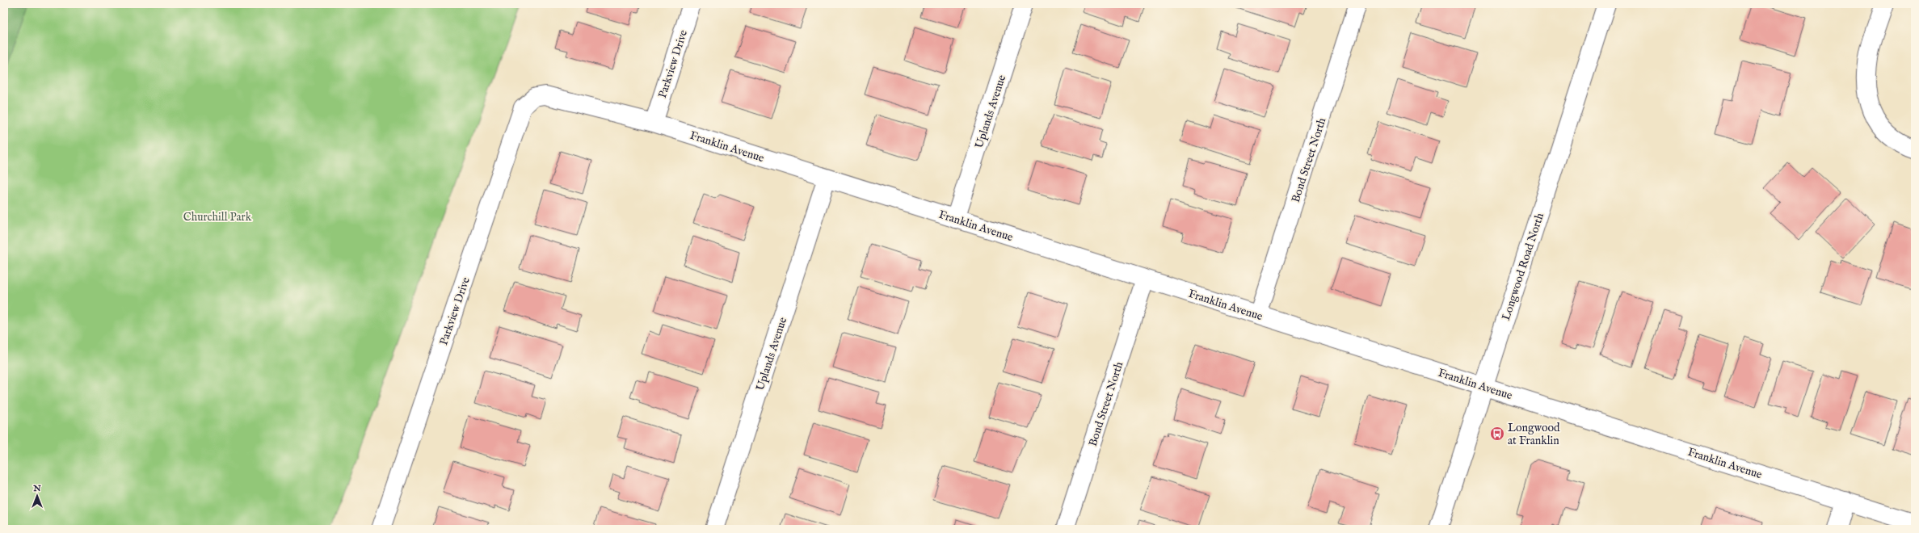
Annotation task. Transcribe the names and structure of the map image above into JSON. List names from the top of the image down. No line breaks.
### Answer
{"streets":{"street":["Parkview Drive","Uplands Avenue","Franklin Avenue","Bond Street North","Longwood Road North"]},"crossings":[["Parkview Drive","Franklin Avenue"],["Uplands Avenue","Franklin Avenue"],["Franklin Avenue","Bond Street North"],["Franklin Avenue","Longwood Road North"]],"parks":["Churchill Park"],"places":{"bus stop":["Longwood at Franklin"]},"north":"top"}
